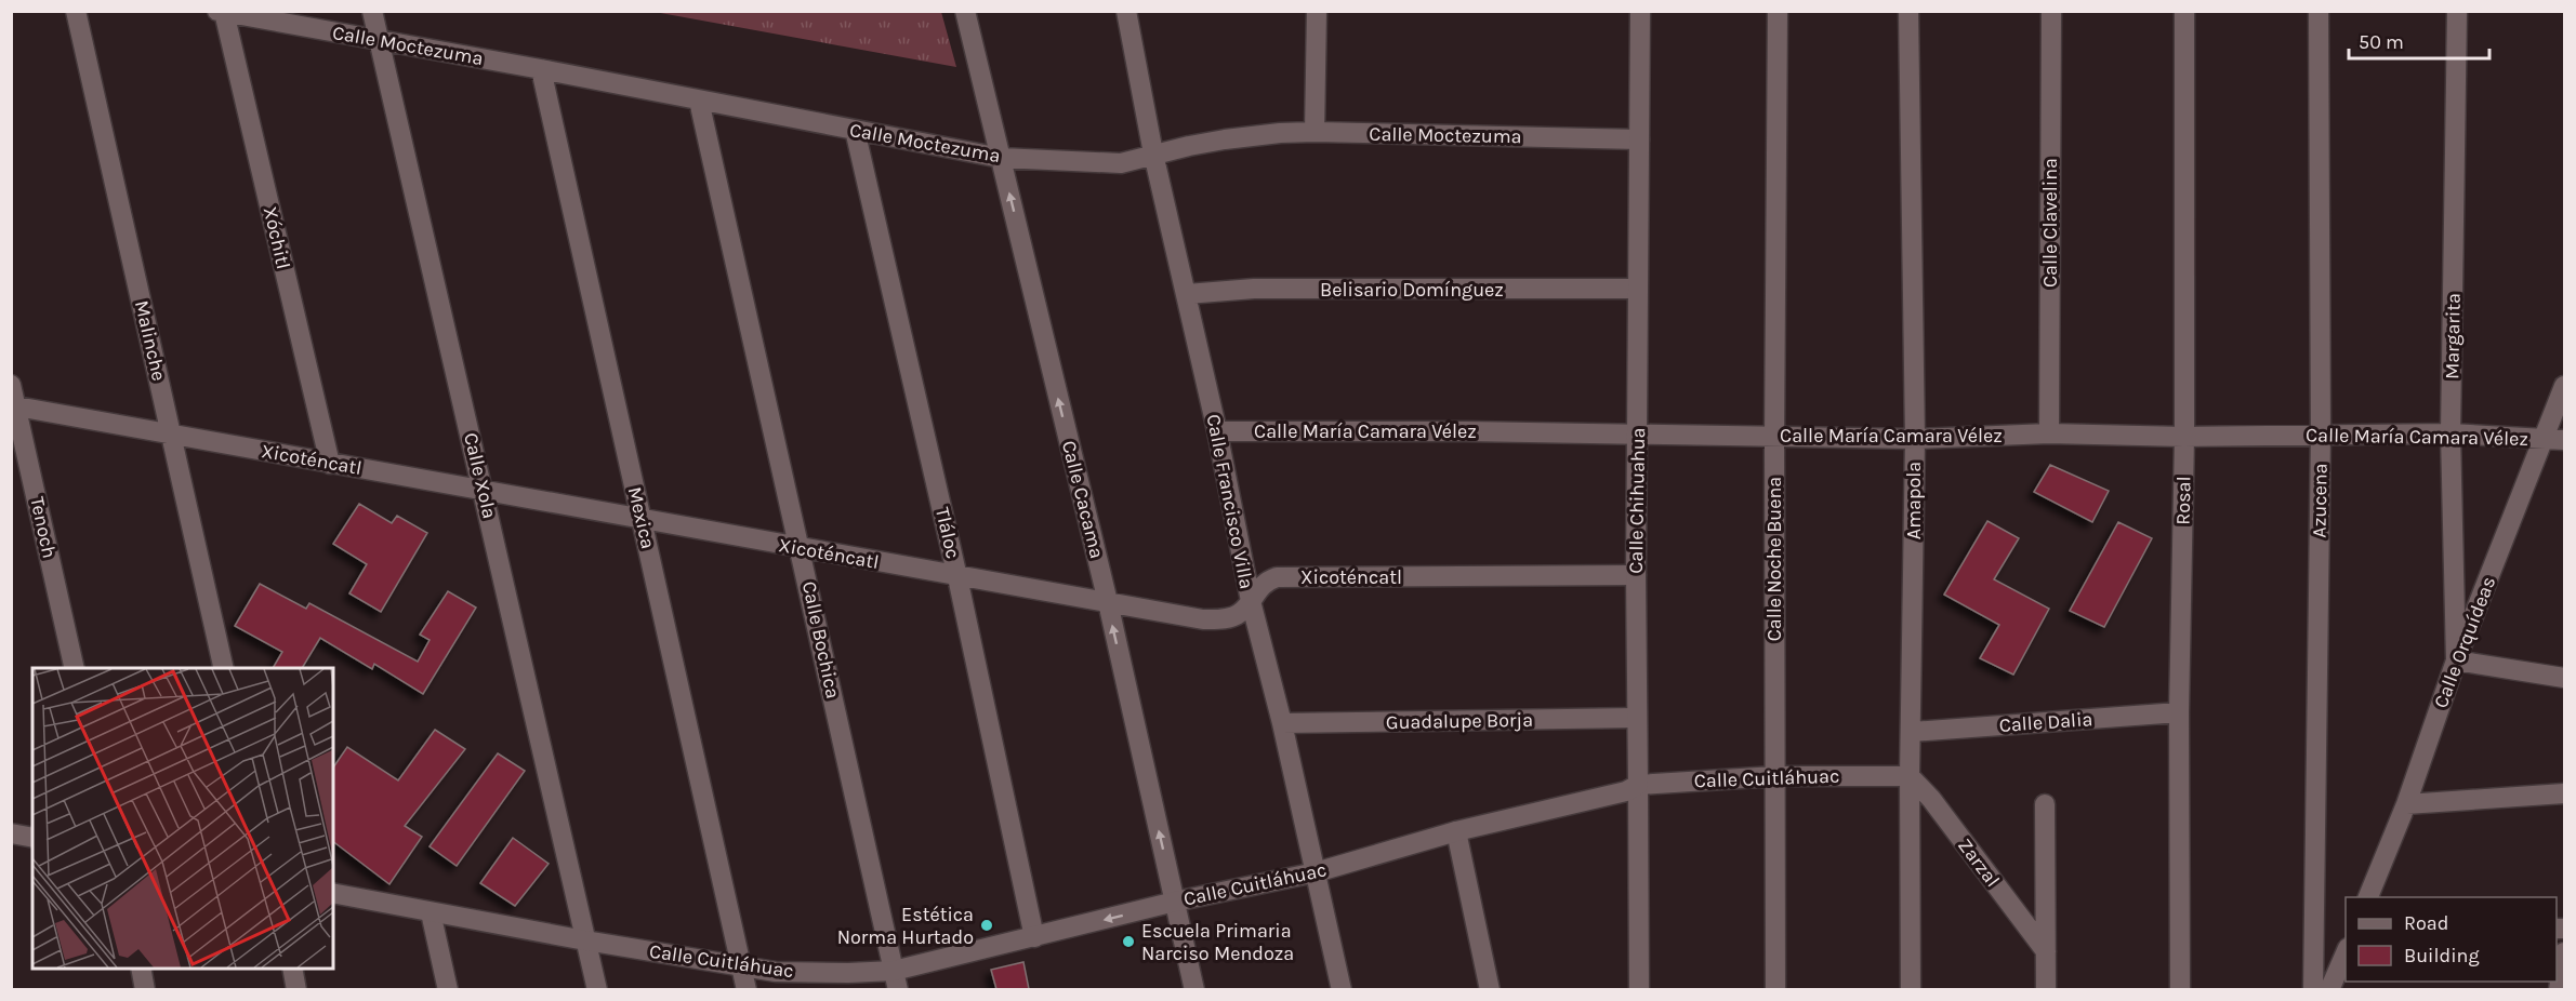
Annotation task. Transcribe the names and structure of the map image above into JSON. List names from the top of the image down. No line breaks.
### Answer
{"streets":{"street":["Calle Moctezuma","Calle Clavelina","Xóchitl","Belisario Domínguez","Margarita","Malinche","Calle María Camara Vélez","Xicoténcatl","Calle Xola","Calle Cacama","Calle Chihuahua","Amapola","Rosal","Azucena","Calle Francisco Villa","Mexica","Tenoch","Tláloc","Calle Noche Buena","Calle Bochica","Calle Orquídeas","Guadalupe Borja","Calle Dalia","Calle Cuitláhuac","Zarzal"]},"crossings":[["Calle Moctezuma","Xóchitl"],["Calle Moctezuma","Calle Xola"],["Calle Moctezuma","Calle Cacama"],["Calle Moctezuma","Calle Chihuahua"],["Calle Moctezuma","Calle Francisco Villa"],["Calle Moctezuma","Mexica"],["Calle Moctezuma","Tláloc"],["Calle Moctezuma","Calle Bochica"],["Calle Clavelina","Calle María Camara Vélez"],["Xóchitl","Xicoténcatl"],["Belisario Domínguez","Calle Chihuahua"],["Belisario Domínguez","Calle Francisco Villa"],["Margarita","Calle María Camara Vélez"],["Margarita","Calle Orquídeas"],["Malinche","Xicoténcatl"],["Calle María Camara Vélez","Calle Chihuahua"],["Calle María Camara Vélez","Amapola"],["Calle María Camara Vélez","Rosal"],["Calle María Camara Vélez","Azucena"],["Calle María Camara Vélez","Calle Francisco Villa"],["Calle María Camara Vélez","Calle Noche Buena"],["Calle María Camara Vélez","Calle Orquídeas"],["Xicoténcatl","Calle Xola"],["Xicoténcatl","Calle Cacama"],["Xicoténcatl","Calle Chihuahua"],["Xicoténcatl","Calle Francisco Villa"],["Xicoténcatl","Mexica"],["Xicoténcatl","Tenoch"],["Xicoténcatl","Tláloc"],["Xicoténcatl","Calle Bochica"],["Calle Xola","Calle Cuitláhuac"],["Calle Cacama","Calle Cuitláhuac"],["Calle Chihuahua","Guadalupe Borja"],["Calle Chihuahua","Calle Cuitláhuac"],["Amapola","Calle Dalia"],["Amapola","Calle Cuitláhuac"],["Amapola","Zarzal"],["Rosal","Calle Dalia"],["Calle Francisco Villa","Guadalupe Borja"],["Calle Francisco Villa","Calle Cuitláhuac"],["Mexica","Calle Cuitláhuac"],["Tláloc","Calle Cuitláhuac"],["Calle Noche Buena","Calle Cuitláhuac"],["Calle Bochica","Calle Cuitláhuac"],["Calle Cuitláhuac","Zarzal"]],"one_way":["Calle Cacama"],"places":["Estética Norma Hurtado","Escuela Primaria Narciso Mendoza"],"legend":["Road","Building"],"scale_bar":"50 m"}
